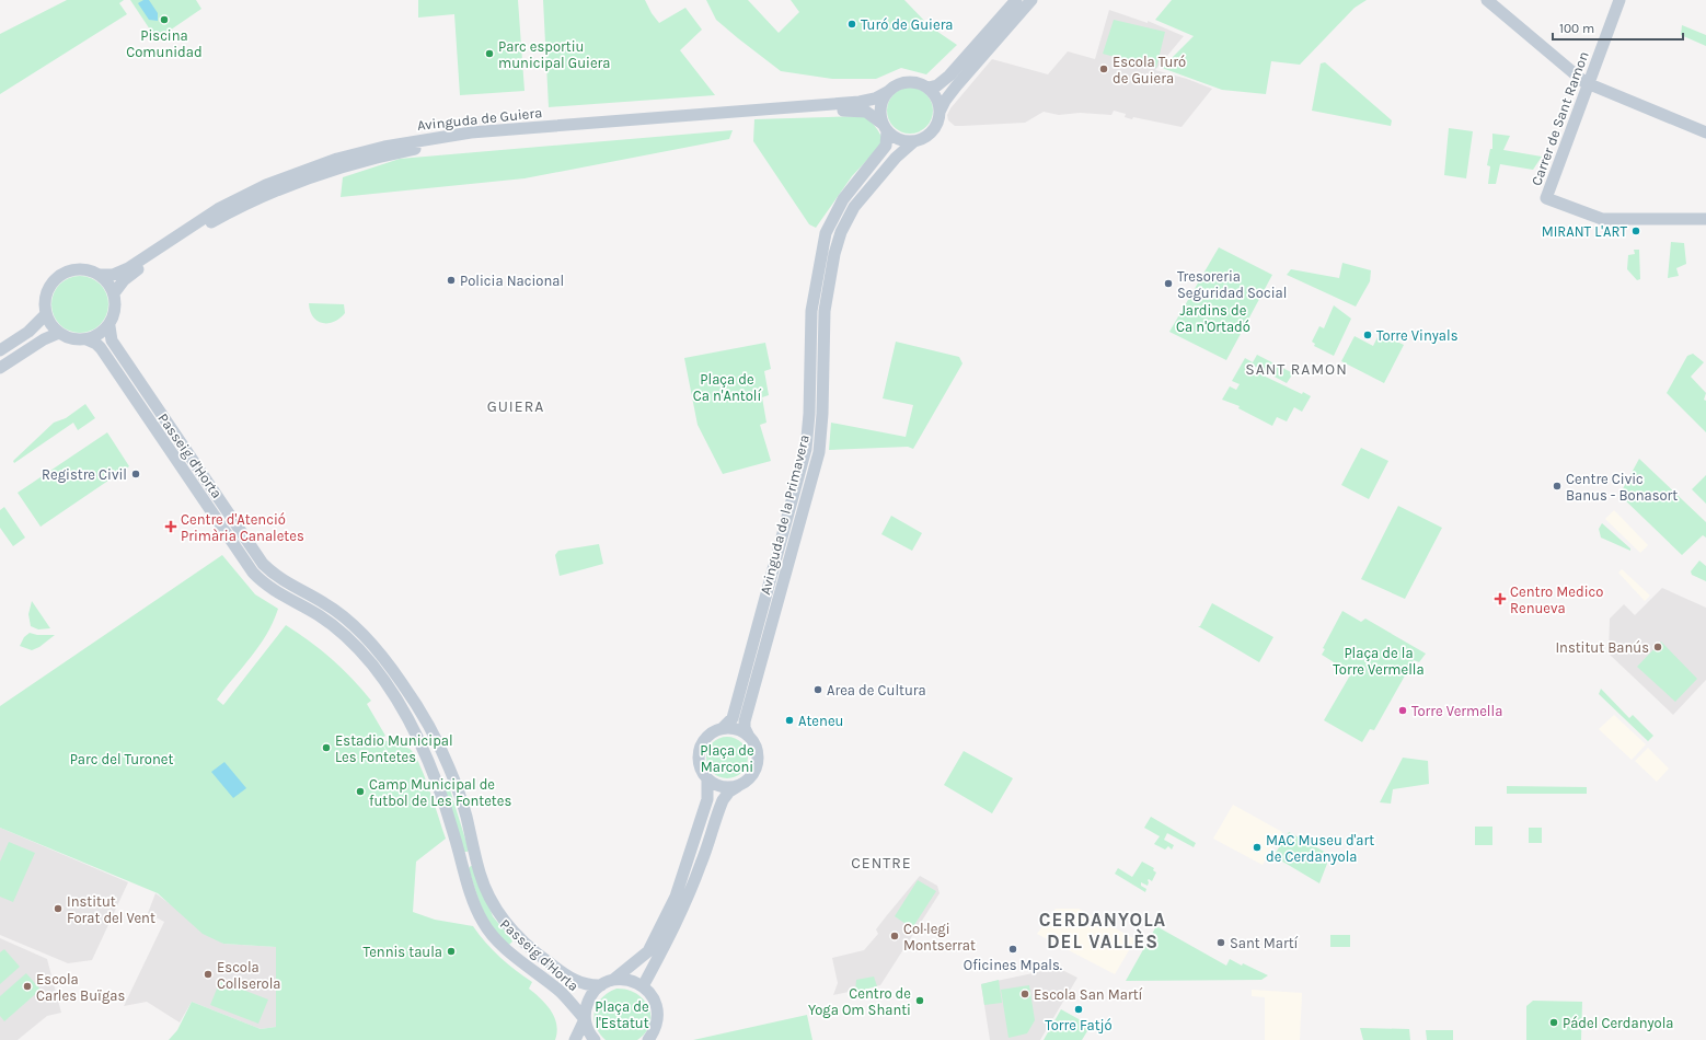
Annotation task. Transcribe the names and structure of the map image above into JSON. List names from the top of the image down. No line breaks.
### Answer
{"streets":{"street":["Avinguda de Guiera","Carrer de Sant Ramon","Passeig d'Horta","Avinguda de la Primavera"]},"crossings":[["Avinguda de Guiera","Passeig d'Horta"],["Avinguda de Guiera","Avinguda de la Primavera"]],"districts":["SANT RAMON","GUIERA","CENTRE","CERDANYOLA DEL VALLÈS"],"parks":["Jardins de Ca n'Ortadó","Plaça de Ca n'Antolí","Plaça de la Torre Vermella","Plaça de Marconi","Parc del Turonet","Plaça de l'Estatut"],"places":{"other":["Piscina Comunidad","Turó de Guiera","Parc esportiu municipal Guiera","Escola Turó de Guiera","MIRANT L'ART","Policia Nacional","Tresoreria Seguridad Social","Torre Vinyals","Registre Civil","Centre Civic Banus - Bonasort","Institut Banús","Area de Cultura","Torre Vermella","Ateneu","Estadio Municipal Les Fontetes","Camp Municipal de futbol de Les Fontetes","MAC Museu d'art de Cerdanyola","Institut Forat del Vent","Col·legi Montserrat","Sant Martí","Oficines Mpals.","Tennis taula","Escola Collserola","Escola Carles Buïgas","Escola San Martí","Centro de Yoga Om Shanti","Torre Fatjó","Pádel Cerdanyola"],"health":["Centre d'Atenció Primària Canaletes","Centro Medico Renueva"]},"scale_bar":"100 m"}
